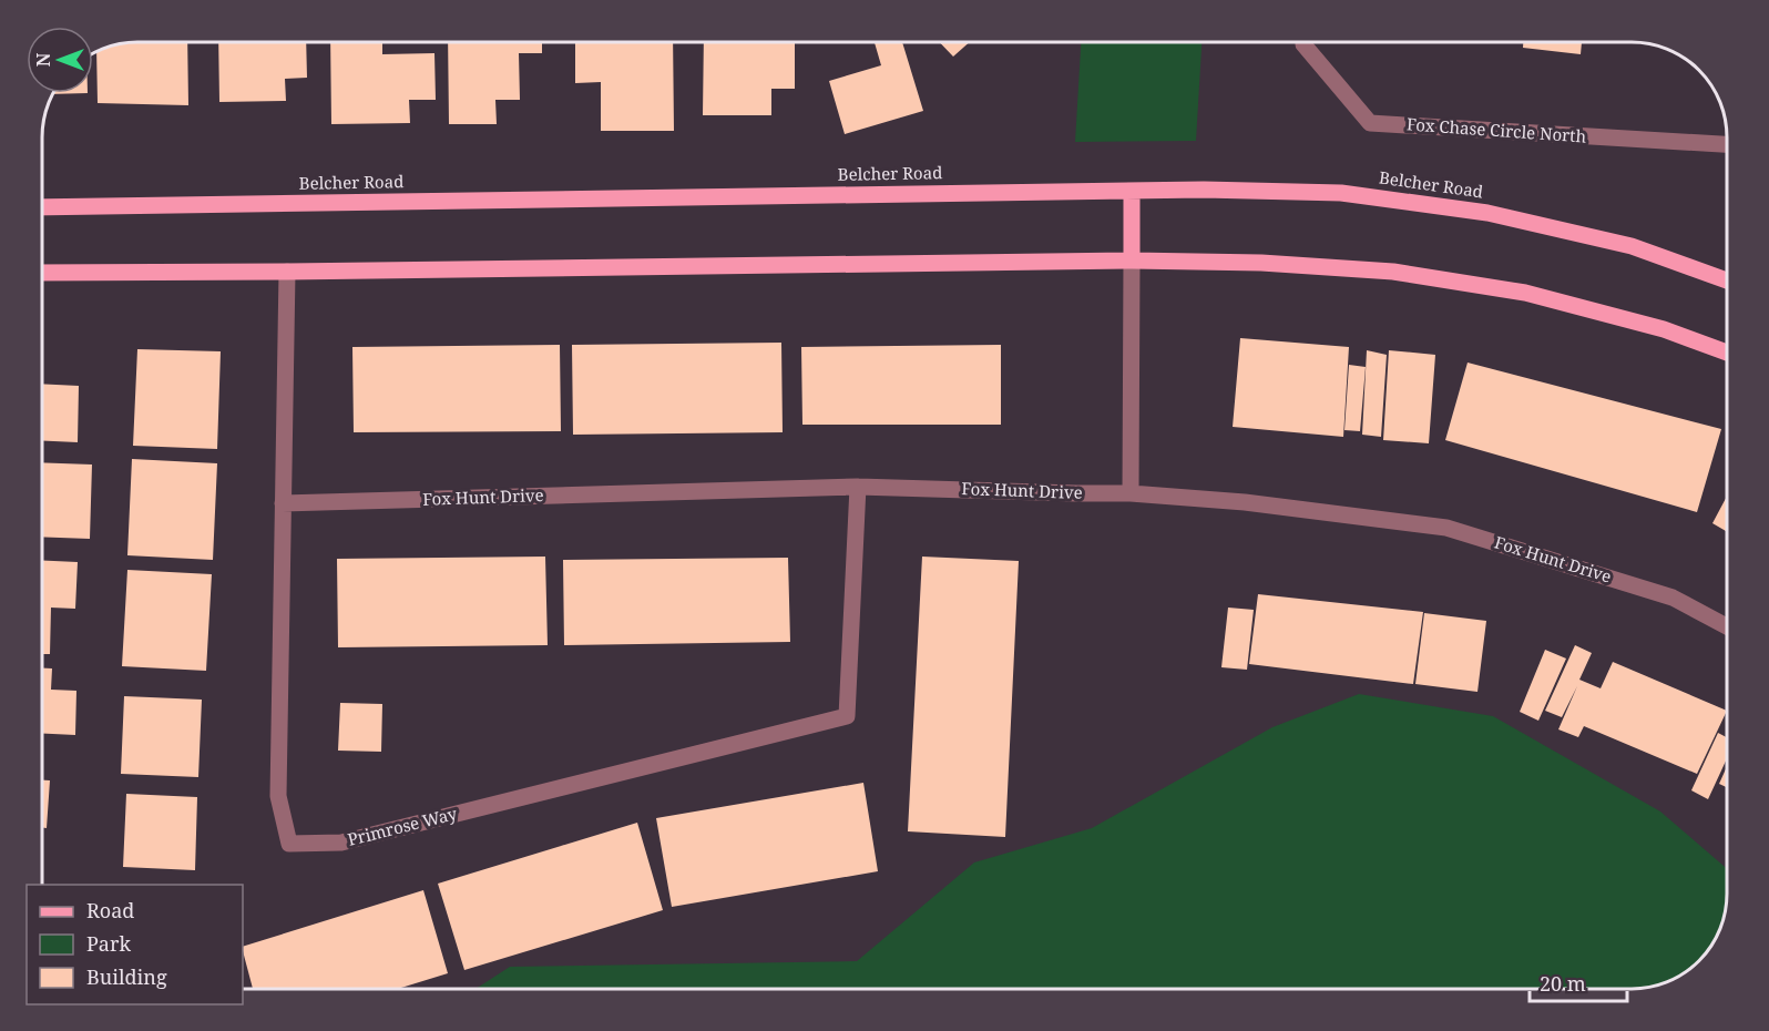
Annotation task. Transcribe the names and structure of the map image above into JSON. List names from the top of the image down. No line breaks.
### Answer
{"streets":{"main road":["Belcher Road"],"street":["Fox Chase Circle North","Fox Hunt Drive","Primrose Way"]},"crossings":[["Fox Hunt Drive","Primrose Way"]],"legend":["Road","Park","Building"],"scale_bar":"20 m","north":"left"}
